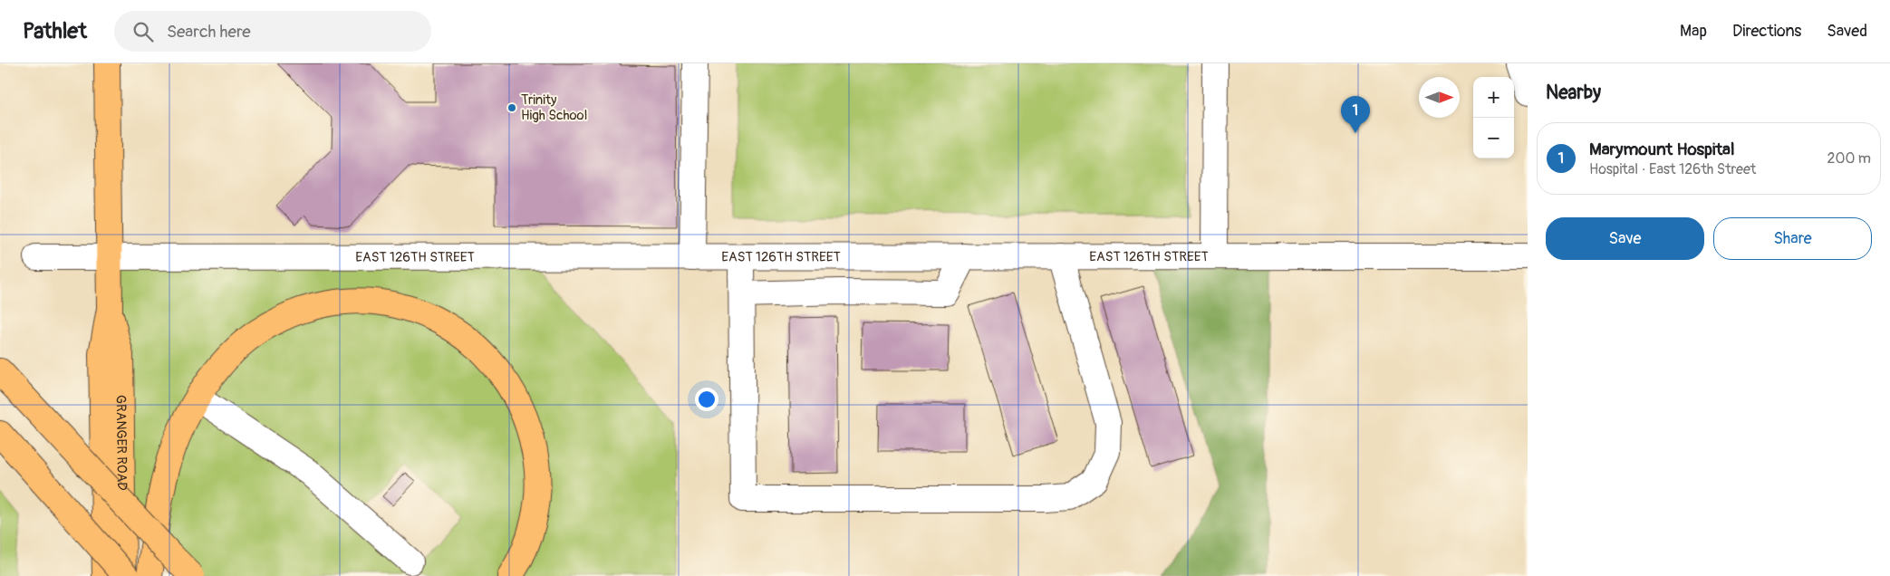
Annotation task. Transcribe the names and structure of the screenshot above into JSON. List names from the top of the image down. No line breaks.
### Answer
{"streets":{"main road":["GRANGER ROAD"],"street":["EAST 126TH STREET"]},"crossings":[["EAST 126TH STREET","GRANGER ROAD"]],"places":["Trinity High School"],"north":"right","page":{"header":"Pathlet","search":"Search here","nav":["Map","Directions","Saved"],"heading":"Nearby","map_buttons":["+","−"],"pins":"1","list":[{"mark":"1","name":"Marymount Hospital","note":"Hospital · East 126th Street","value":"200 m"}],"buttons":["Save","Share"]}}
